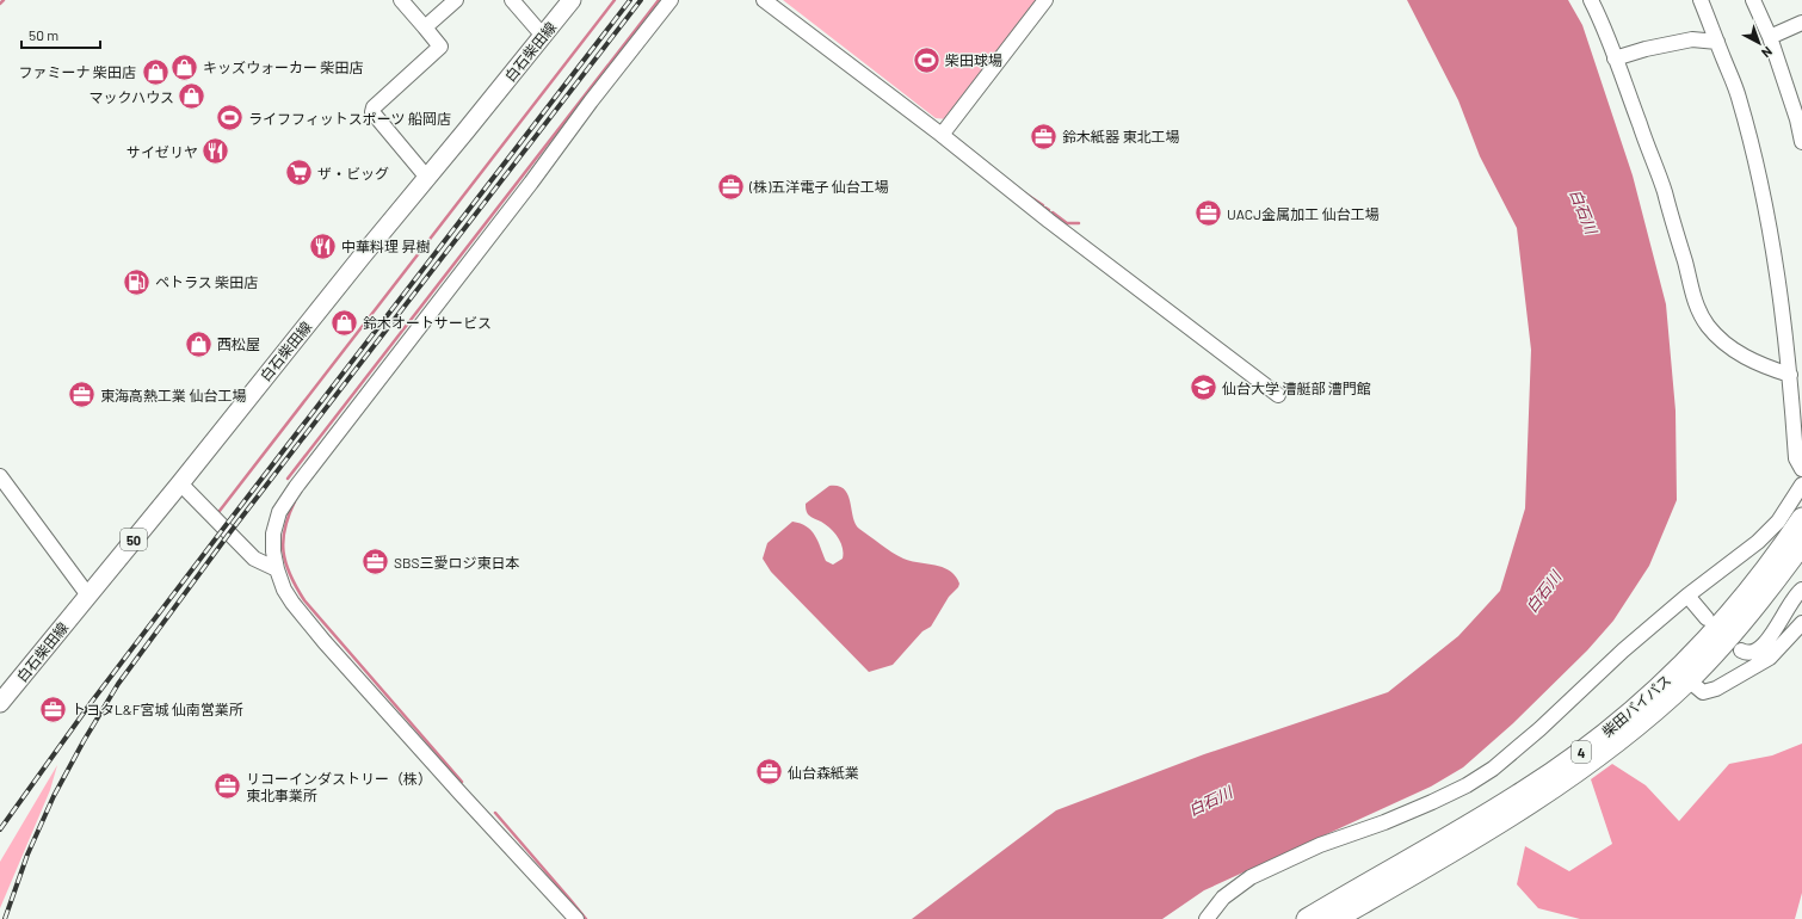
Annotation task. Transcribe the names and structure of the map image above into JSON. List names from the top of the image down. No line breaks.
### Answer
{"streets":{"highway":["柴田バイパス","4"],"main road":["白石柴田線","50"]},"water":["白石川"],"places":{"sports":["柴田球場","ライフフィットスポーツ 船岡店"],"shop":["キッズウォーカー 柴田店","ファミーナ 柴田店","マックハウス","鈴木オートサービス","西松屋"],"office":["鈴木紙器 東北工場","(株)五洋電子 仙台工場","UACJ金属加工 仙台工場","東海高熱工業 仙台工場","SBS三愛ロジ東日本","トヨタL&F宮城 仙南営業所","仙台森紙業","リコーインダストリー（株） 東北事業所"],"restaurant":["サイゼリヤ","中華料理 昇樹"],"supermarket":["ザ・ビッグ"],"fuel station":["ペトラス 柴田店"],"school or university":["仙台大学 漕艇部 漕門館"]},"scale_bar":"50 m","north":"bottom right"}
